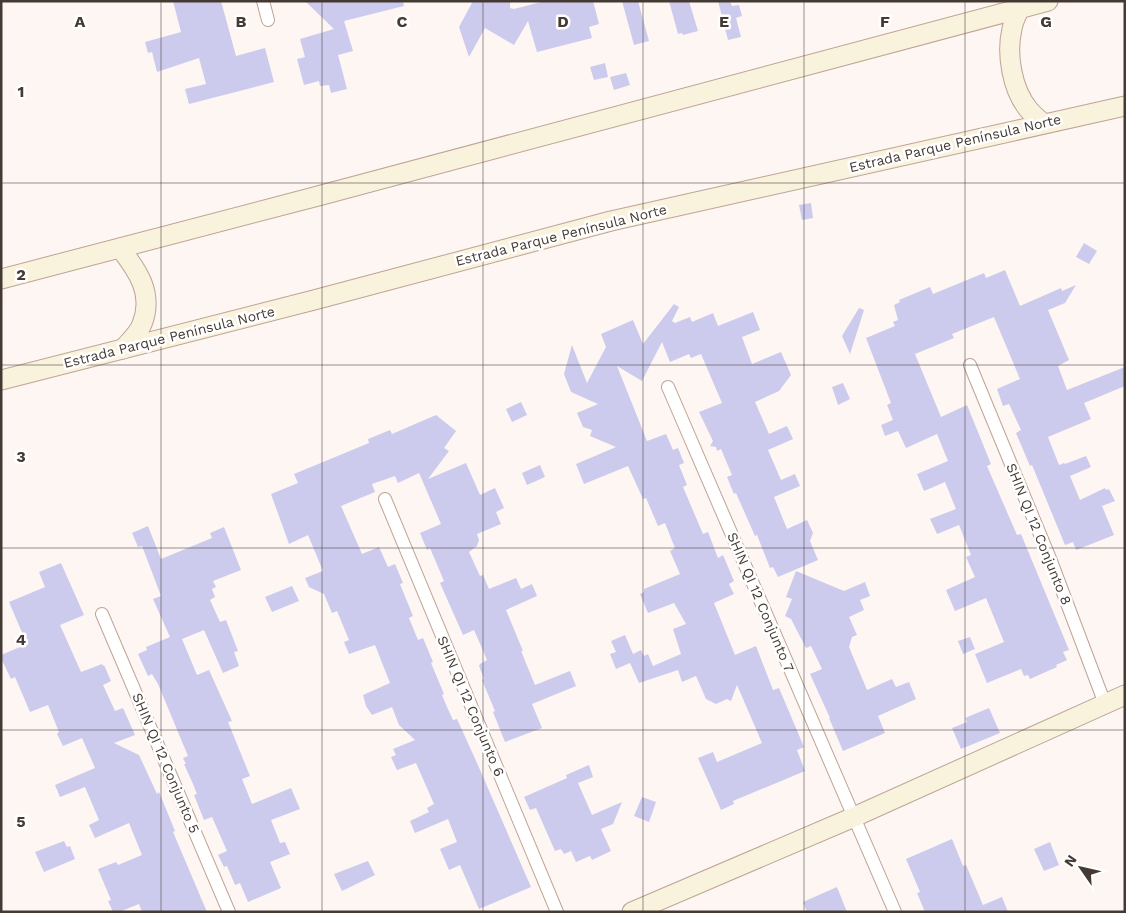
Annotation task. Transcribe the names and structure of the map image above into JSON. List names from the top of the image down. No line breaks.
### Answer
{"streets":{"main road":["Estrada Parque Península Norte"],"street":["SHIN QI 12 Conjunto 8","SHIN QI 12 Conjunto 7","SHIN QI 12 Conjunto 6","SHIN QI 12 Conjunto 5"]},"north":"top left","grid":{"columns":["A","B","C","D","E","F","G"],"rows":["1","2","3","4","5"]}}
